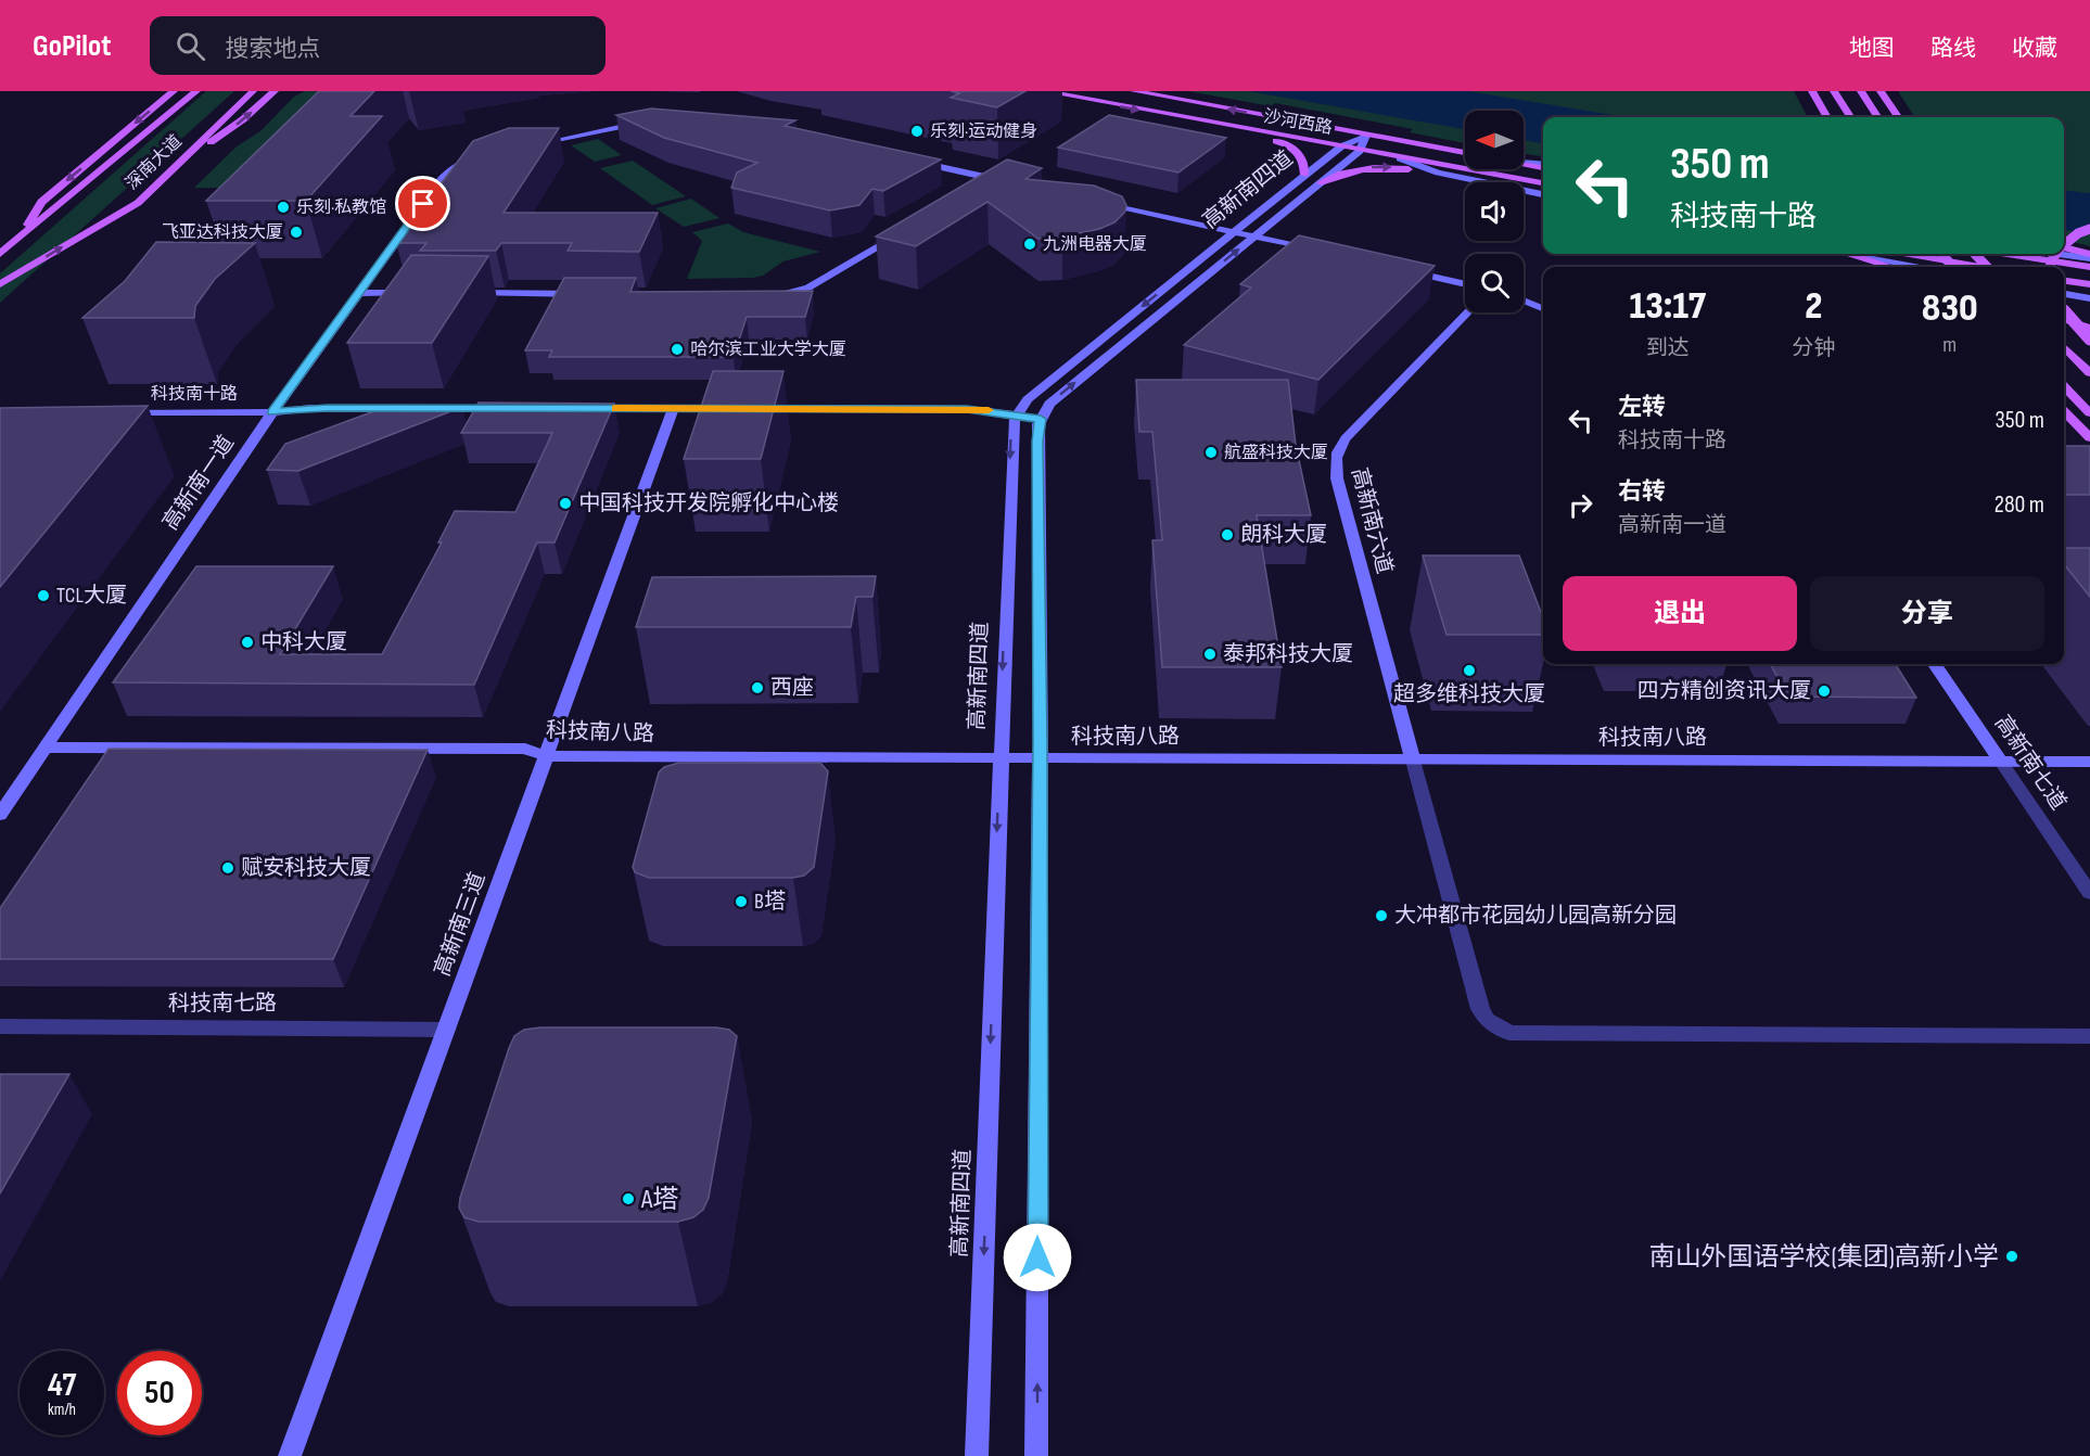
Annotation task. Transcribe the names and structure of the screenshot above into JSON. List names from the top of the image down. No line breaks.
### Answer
{"streets":{"main road":["沙河西路","深南大道"],"street":["高新南四道","科技南十路","高新南一道","高新南六道","科技南八路","高新南七道","高新南三道","科技南七路"]},"crossings":[["沙河西路","高新南四道"],["高新南四道","科技南八路"],["科技南十路","高新南一道"],["高新南一道","科技南八路"],["高新南六道","科技南八路"],["科技南八路","高新南七道"],["科技南八路","高新南三道"],["高新南三道","科技南七路"]],"places":["乐刻·运动健身","乐刻·私教馆","飞亚达科技大厦","九洲电器大厦","哈尔滨工业大学大厦","航盛科技大厦","中国科技开发院孵化中心楼","朗科大厦","TCL大厦","中科大厦","泰邦科技大厦","超多维科技大厦","西座","四方精创资讯大厦","赋安科技大厦","B塔","大冲都市花园幼儿园高新分园","A塔","南山外国语学校(集团)高新小学"],"north":"left","page":{"header":"GoPilot","search":"搜索地点","nav":["地图","路线","收藏"],"turn":["350 m","科技南十路"],"eta":["13:17","到达","2","分钟","830","m"],"list":[{"name":"左转","note":"科技南十路","value":"350 m"},{"name":"右转","note":"高新南一道","value":"280 m"}],"buttons":["退出","分享"],"speed":"47 km/h","limit":"50"}}
